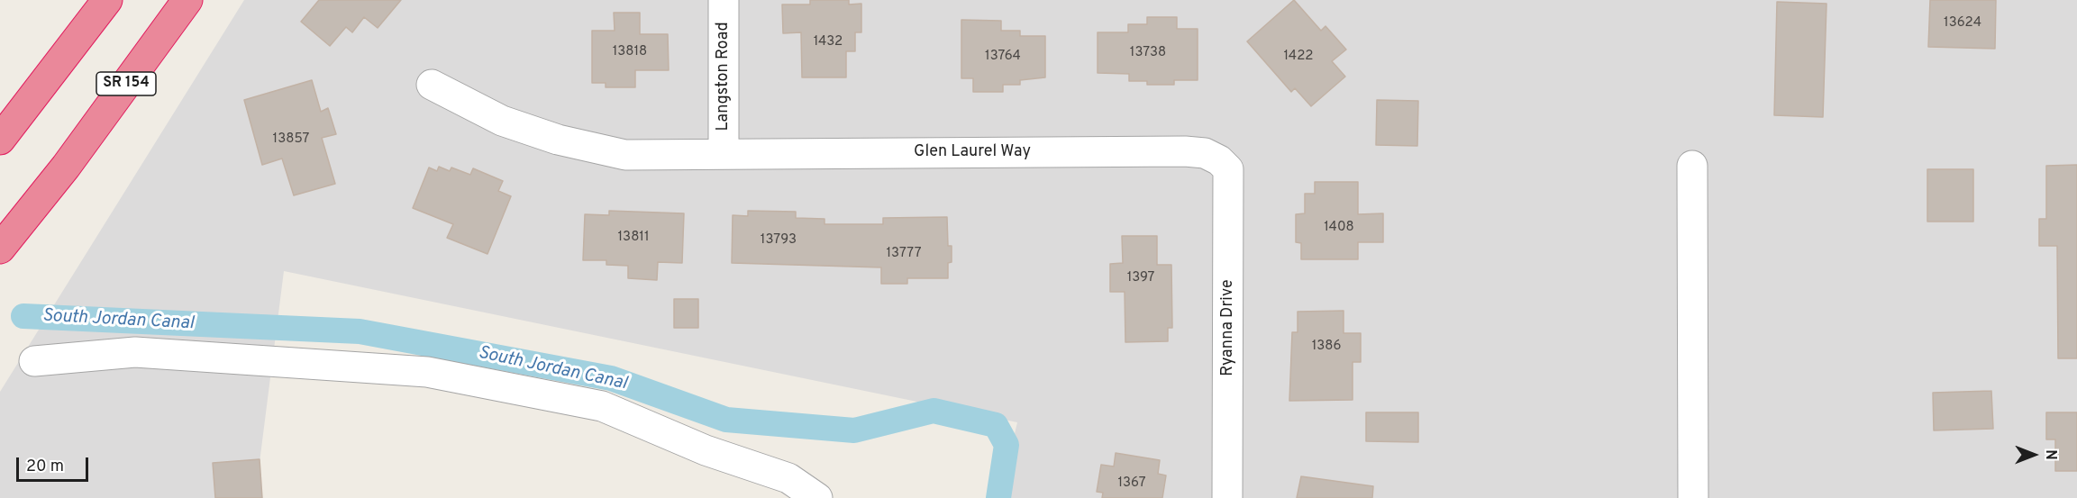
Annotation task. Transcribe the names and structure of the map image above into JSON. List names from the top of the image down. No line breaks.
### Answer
{"streets":{"highway":["SR 154"],"street":["Langston Road","Glen Laurel Way","Ryanna Drive"]},"crossings":[["Langston Road","Glen Laurel Way"],["Glen Laurel Way","Ryanna Drive"]],"water":["South Jordan Canal"],"house_numbers":["13624","1432","13818","13738","13764","1422","13857","1408","13811","13793","13777","1397","1386","1367"],"scale_bar":"20 m","north":"right"}
